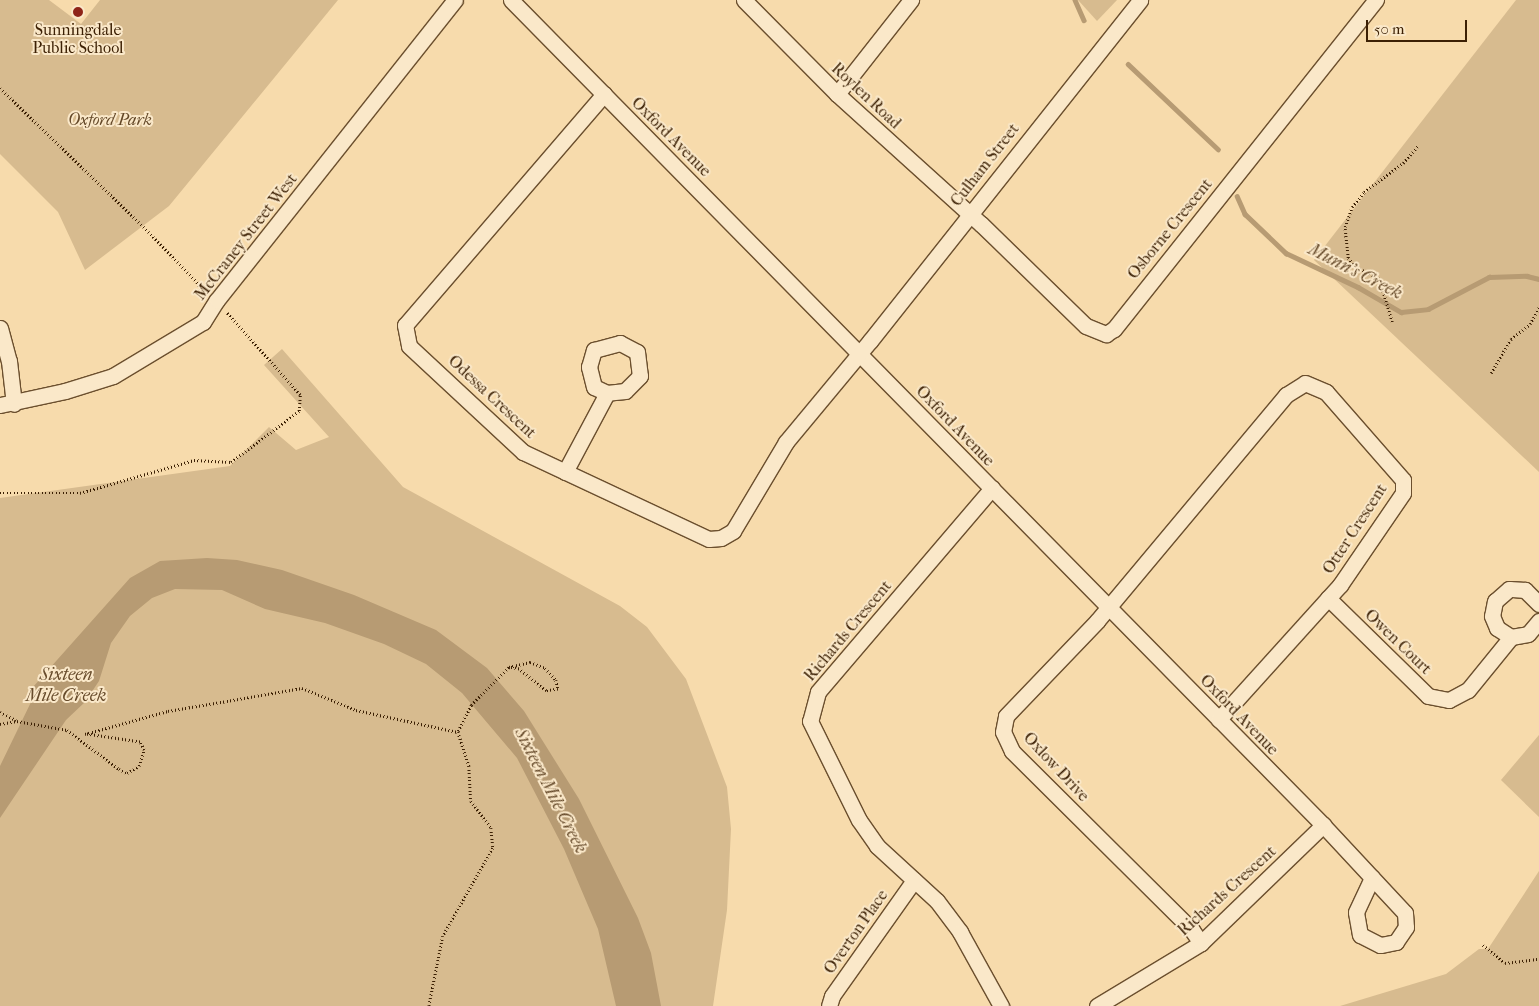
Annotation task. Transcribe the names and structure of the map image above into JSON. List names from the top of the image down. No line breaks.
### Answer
{"streets":{"street":["Roylen Road","Oxford Avenue","Culham Street","Osborne Crescent","McCraney Street West","Odessa Crescent","Otter Crescent","Richards Crescent","Owen Court","Oxlow Drive","Overton Place"]},"crossings":[["Roylen Road","Culham Street"],["Roylen Road","Osborne Crescent"],["Oxford Avenue","Culham Street"],["Oxford Avenue","Odessa Crescent"],["Oxford Avenue","Otter Crescent"],["Oxford Avenue","Richards Crescent"],["Oxford Avenue","Oxlow Drive"],["Culham Street","Osborne Crescent"],["Culham Street","Odessa Crescent"],["Otter Crescent","Owen Court"],["Otter Crescent","Oxlow Drive"],["Richards Crescent","Oxlow Drive"],["Richards Crescent","Overton Place"]],"water":["Munn's Creek","Sixteen Mile Creek"],"parks":["Oxford Park"],"places":["Sunningdale Public School"],"scale_bar":"50 m"}
